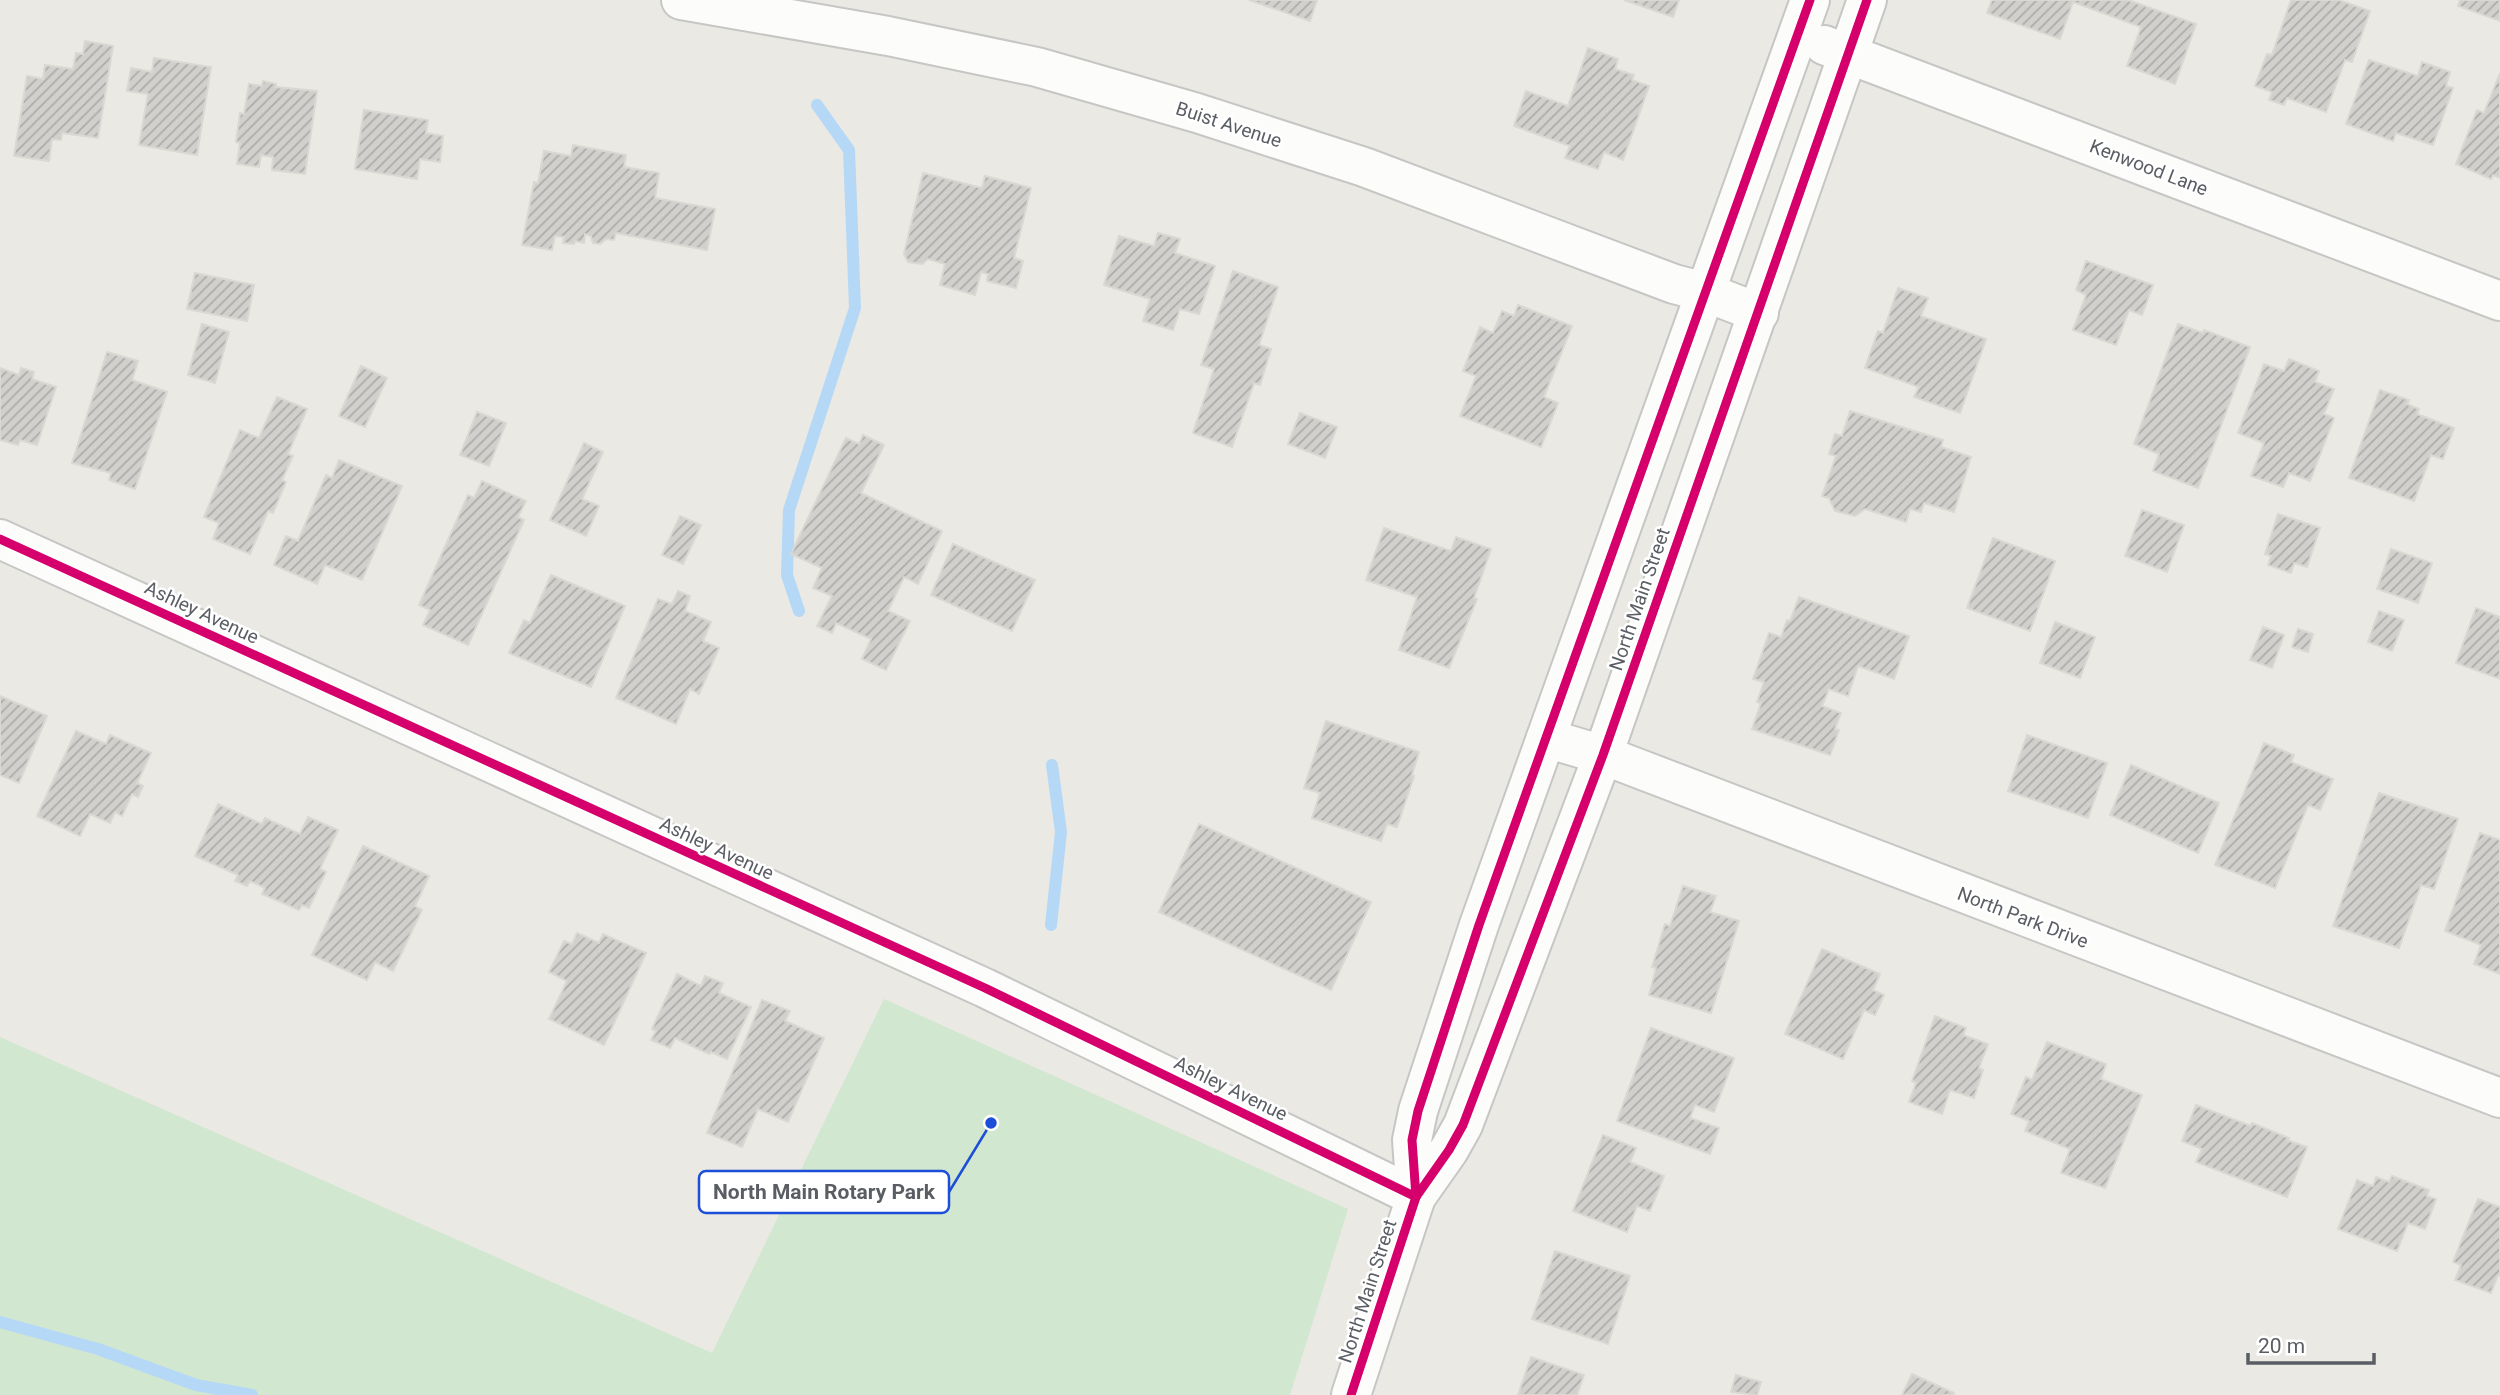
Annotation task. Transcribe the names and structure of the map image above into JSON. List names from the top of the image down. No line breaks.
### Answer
{"streets":{"street":["Buist Avenue","Kenwood Lane","North Main Street","Ashley Avenue","North Park Drive"]},"crossings":[["Buist Avenue","North Main Street"],["Kenwood Lane","North Main Street"],["North Main Street","Ashley Avenue"],["North Main Street","North Park Drive"]],"places":["North Main Rotary Park"],"scale_bar":"20 m"}
